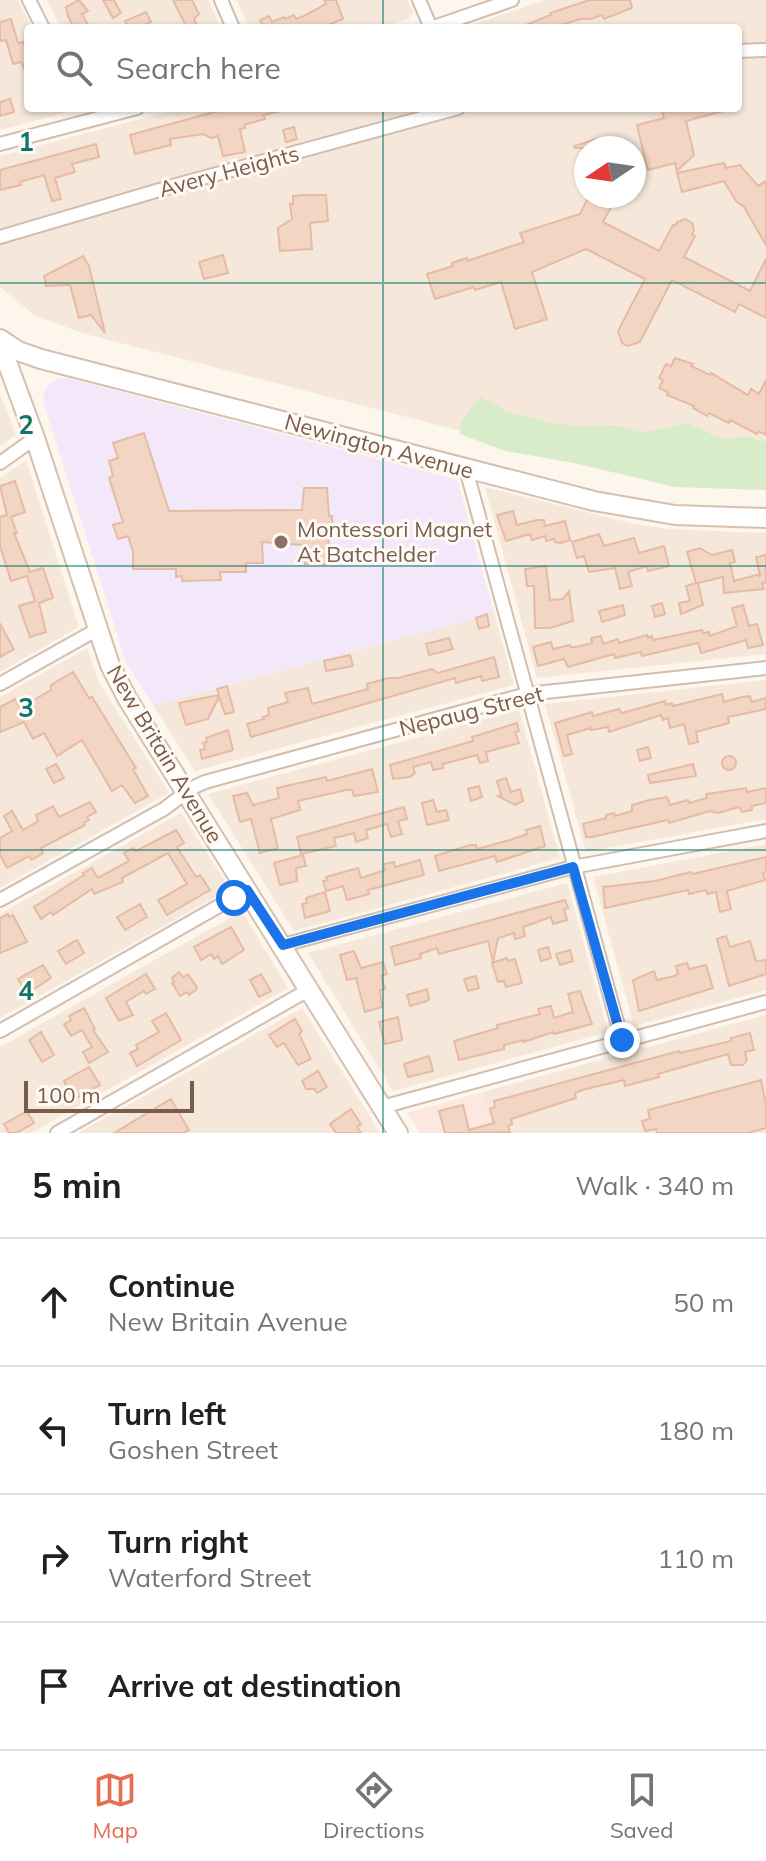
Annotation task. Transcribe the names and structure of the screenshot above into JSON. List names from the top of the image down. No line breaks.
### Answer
{"streets":{"main road":["Newington Avenue","New Britain Avenue"],"street":["Avery Heights","Nepaug Street"]},"crossings":[["Newington Avenue","New Britain Avenue"],["Nepaug Street","New Britain Avenue"]],"places":["Montessori Magnet At Batchelder"],"scale_bar":"100 m","north":"left","page":{"search":"Search here","scale":"100 m","heading":["5 min","Walk · 340 m"],"list":[["Continue","New Britain Avenue","50 m"],["Turn left","Goshen Street","180 m"],["Turn right","Waterford Street","110 m"],"Arrive at destination"],"nav":["Map","Directions","Saved"]},"grid":{"rows":["1","2","3","4"]}}
